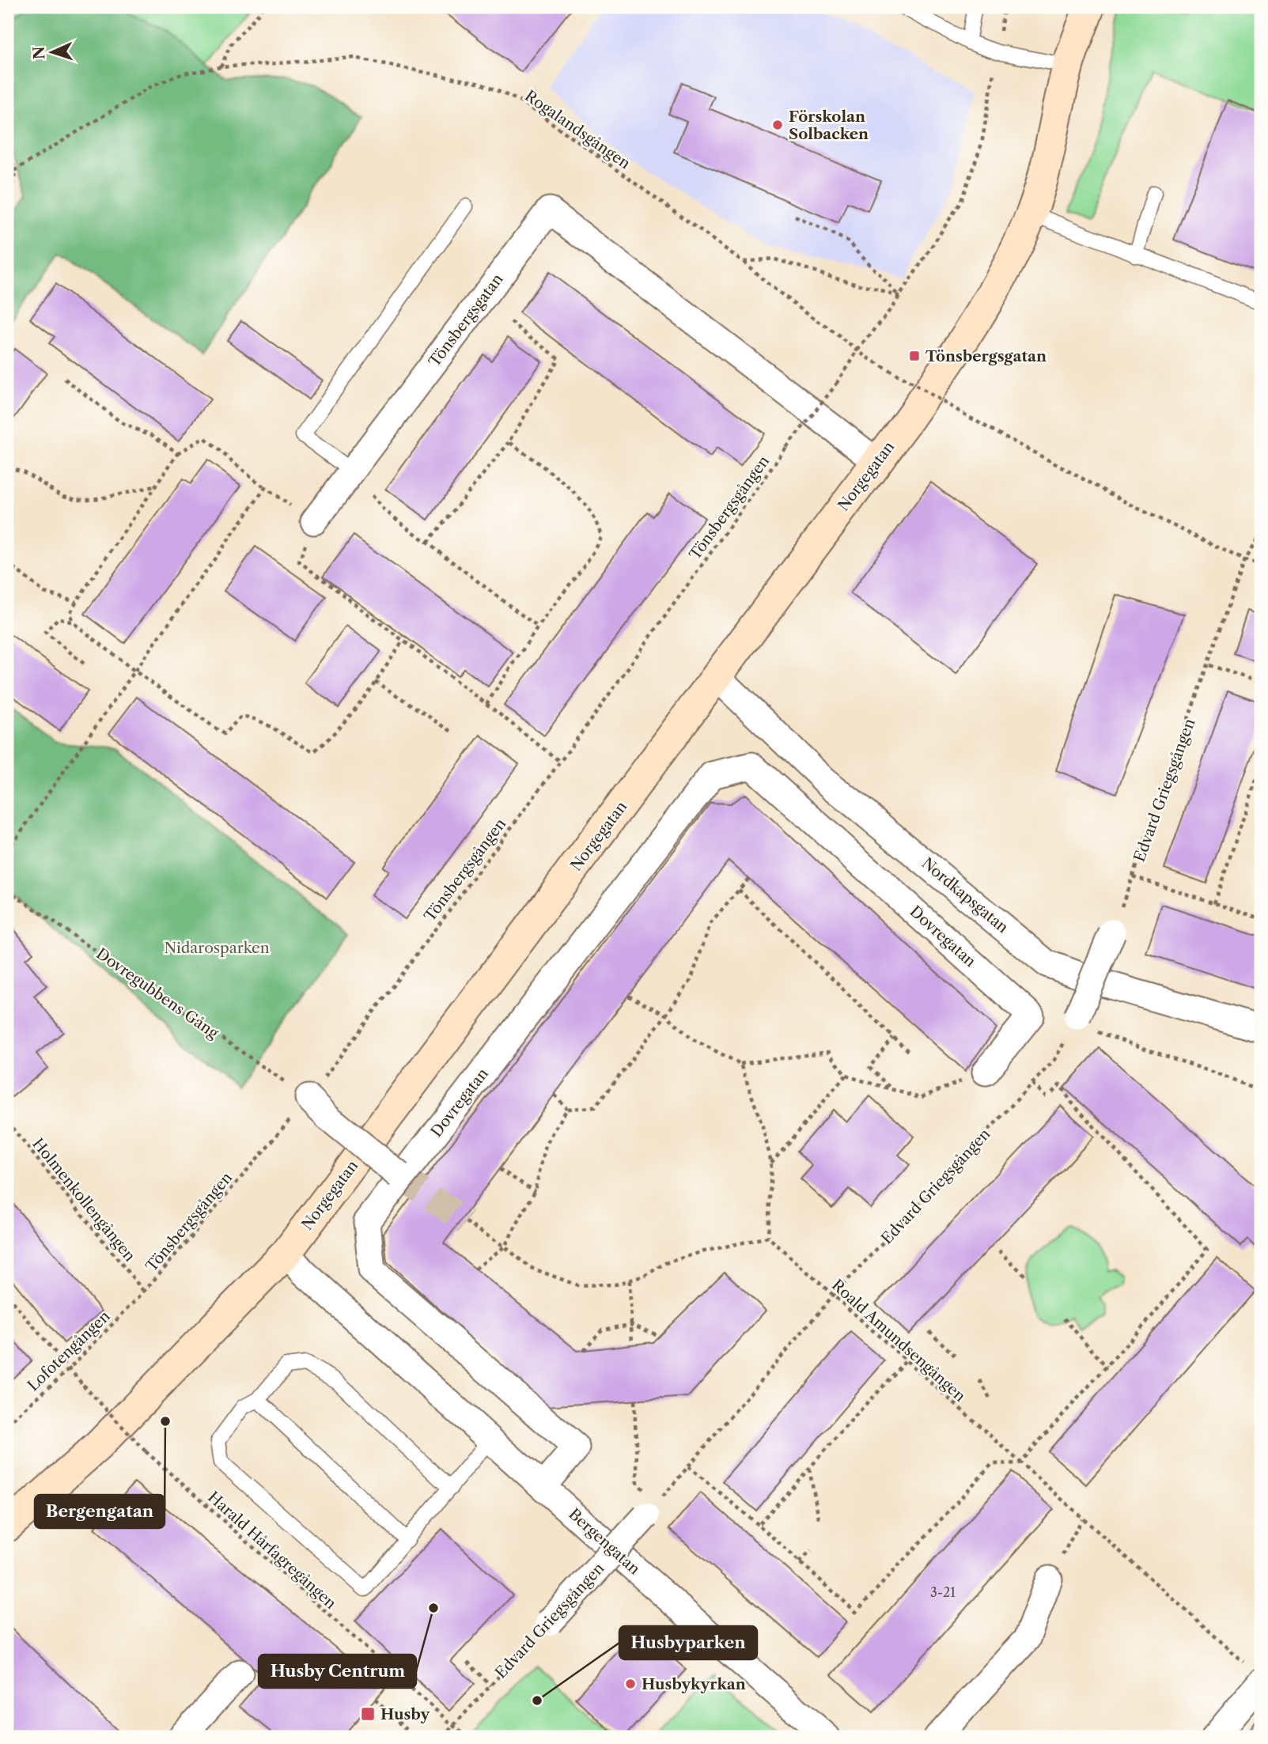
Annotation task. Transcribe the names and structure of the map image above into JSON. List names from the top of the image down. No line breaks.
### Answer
{"streets":{"street":["Tönsbergsgatan","Norgegatan","Edvard Griegsgången","Nordkapsgatan","Dovregatan","Bergengatan"],"path":["Rogalandsgången","Tönsbergsgången","Dovregubbens Gång","Holmenkollengången","Roald Amundsengången","Lofotengången","Harald Hårfagregången"]},"crossings":[["Rogalandsgången","Tönsbergsgången"],["Rogalandsgången","Edvard Griegsgången"],["Tönsbergsgatan","Norgegatan"],["Norgegatan","Nordkapsgatan"],["Norgegatan","Bergengatan"],["Tönsbergsgången","Dovregubbens Gång"],["Tönsbergsgången","Holmenkollengången"],["Tönsbergsgången","Lofotengången"],["Edvard Griegsgången","Roald Amundsengången"],["Edvard Griegsgången","Harald Hårfagregången"],["Dovregatan","Bergengatan"],["Holmenkollengången","Lofotengången"],["Lofotengången","Harald Hårfagregången"]],"parks":["Nidarosparken"],"places":{"other":["Förskolan Solbacken","Bergengatan","Husby Centrum","Husbykyrkan","Husbyparken"],"transit":["Tönsbergsgatan","Husby"]},"house_numbers":["3-21"],"north":"left"}
